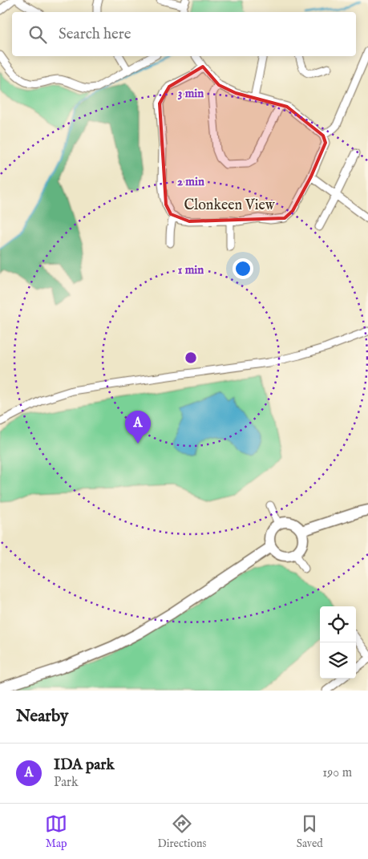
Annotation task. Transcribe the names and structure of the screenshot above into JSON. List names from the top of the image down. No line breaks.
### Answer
{"streets":{"street":["Clonkeen View"]},"page":{"search":"Search here","pins":"A","heading":"Nearby","list":[{"mark":"A","name":"IDA park","note":"Park","value":"190 m"}],"nav":["Map","Directions","Saved"]},"rings":["3 min","2 min","1 min"]}
